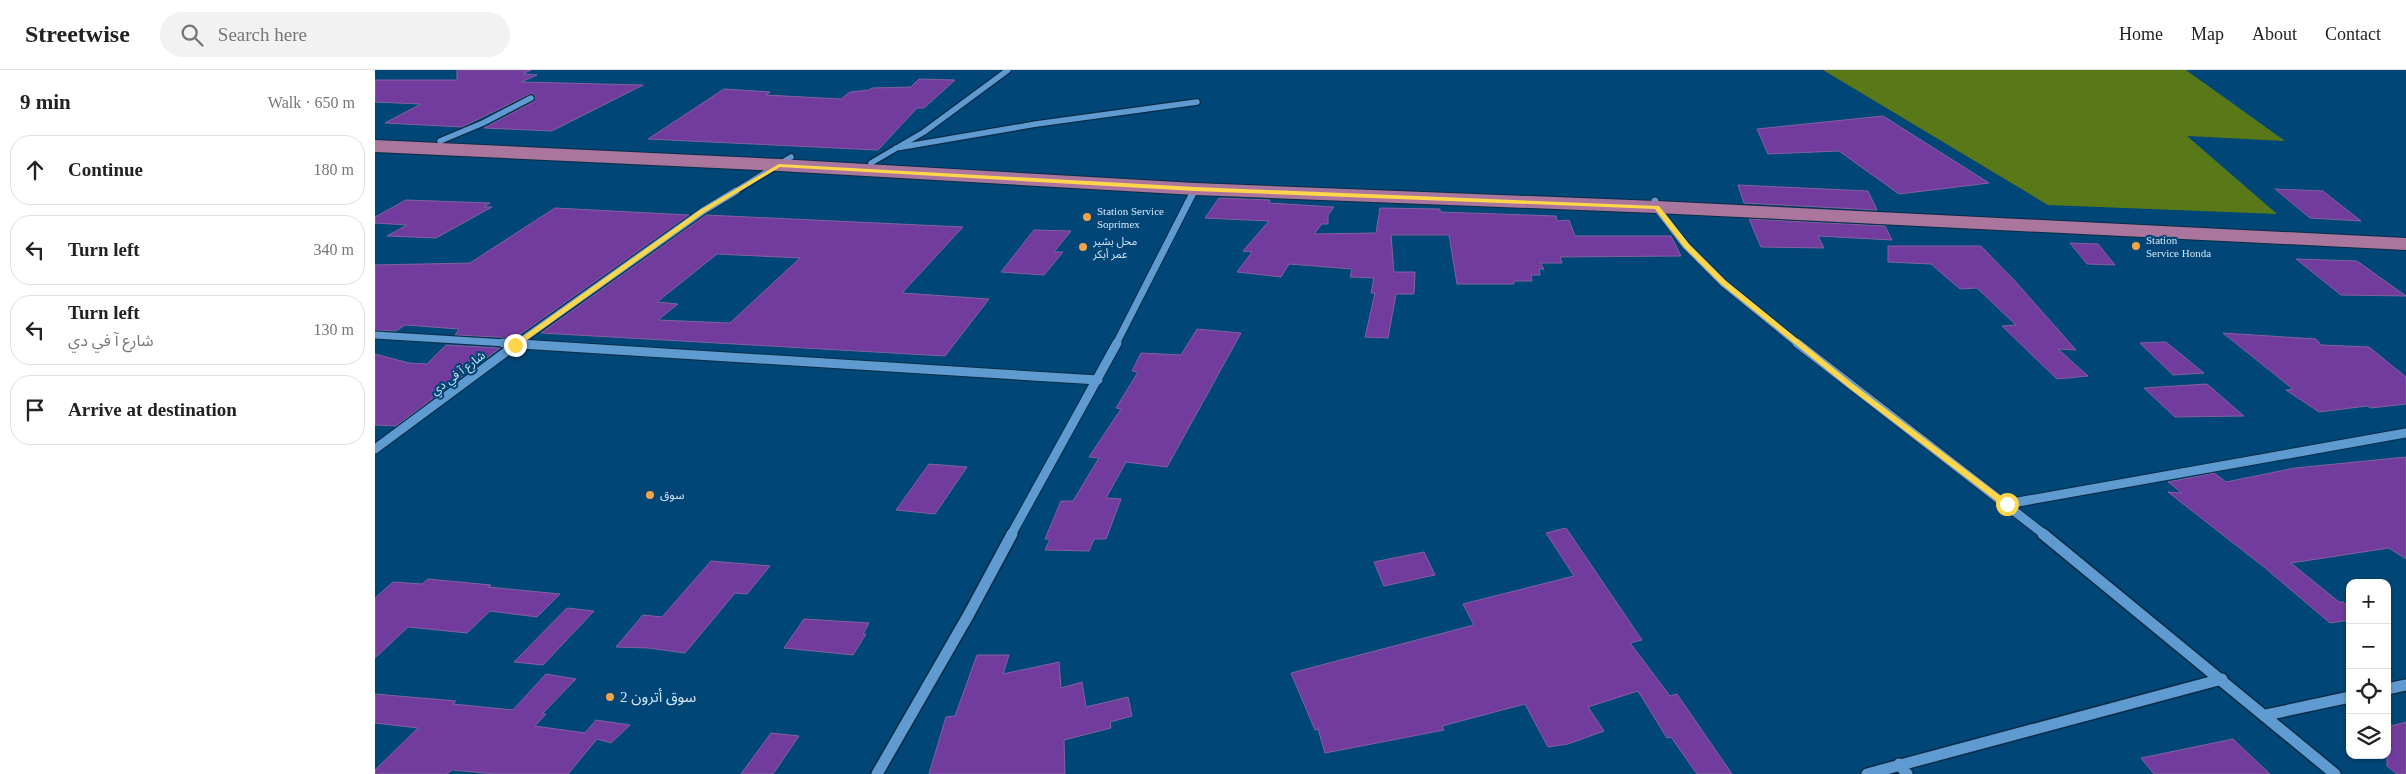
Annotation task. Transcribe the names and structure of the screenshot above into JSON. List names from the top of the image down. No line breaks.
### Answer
{"streets":{"street":["شارع آ في دي"]},"places":["Station Service Soprimex","Station Service Honda","محل بشير عمر أبكر","سوق","سوق أترون 2"],"page":{"header":"Streetwise","search":"Search here","nav":["Home","Map","About","Contact"],"heading":["9 min","Walk · 650 m"],"list":[["Continue","180 m"],["Turn left","340 m"],["Turn left","شارع آ في دي","130 m"],"Arrive at destination"],"map_buttons":["+","−"]}}
